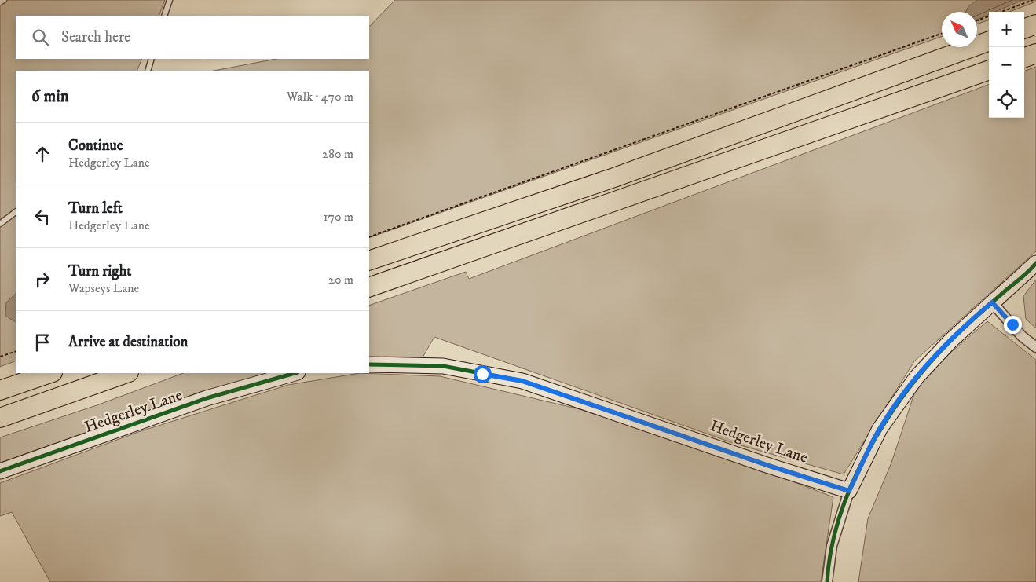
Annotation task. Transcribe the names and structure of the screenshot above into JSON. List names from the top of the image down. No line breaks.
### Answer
{"streets":{"street":["Hedgerley Lane"]},"north":"top left","page":{"map_buttons":["+","−"],"search":"Search here","heading":["6 min","Walk · 470 m"],"list":[["Continue","Hedgerley Lane","280 m"],["Turn left","Hedgerley Lane","170 m"],["Turn right","Wapseys Lane","20 m"],"Arrive at destination"]}}
